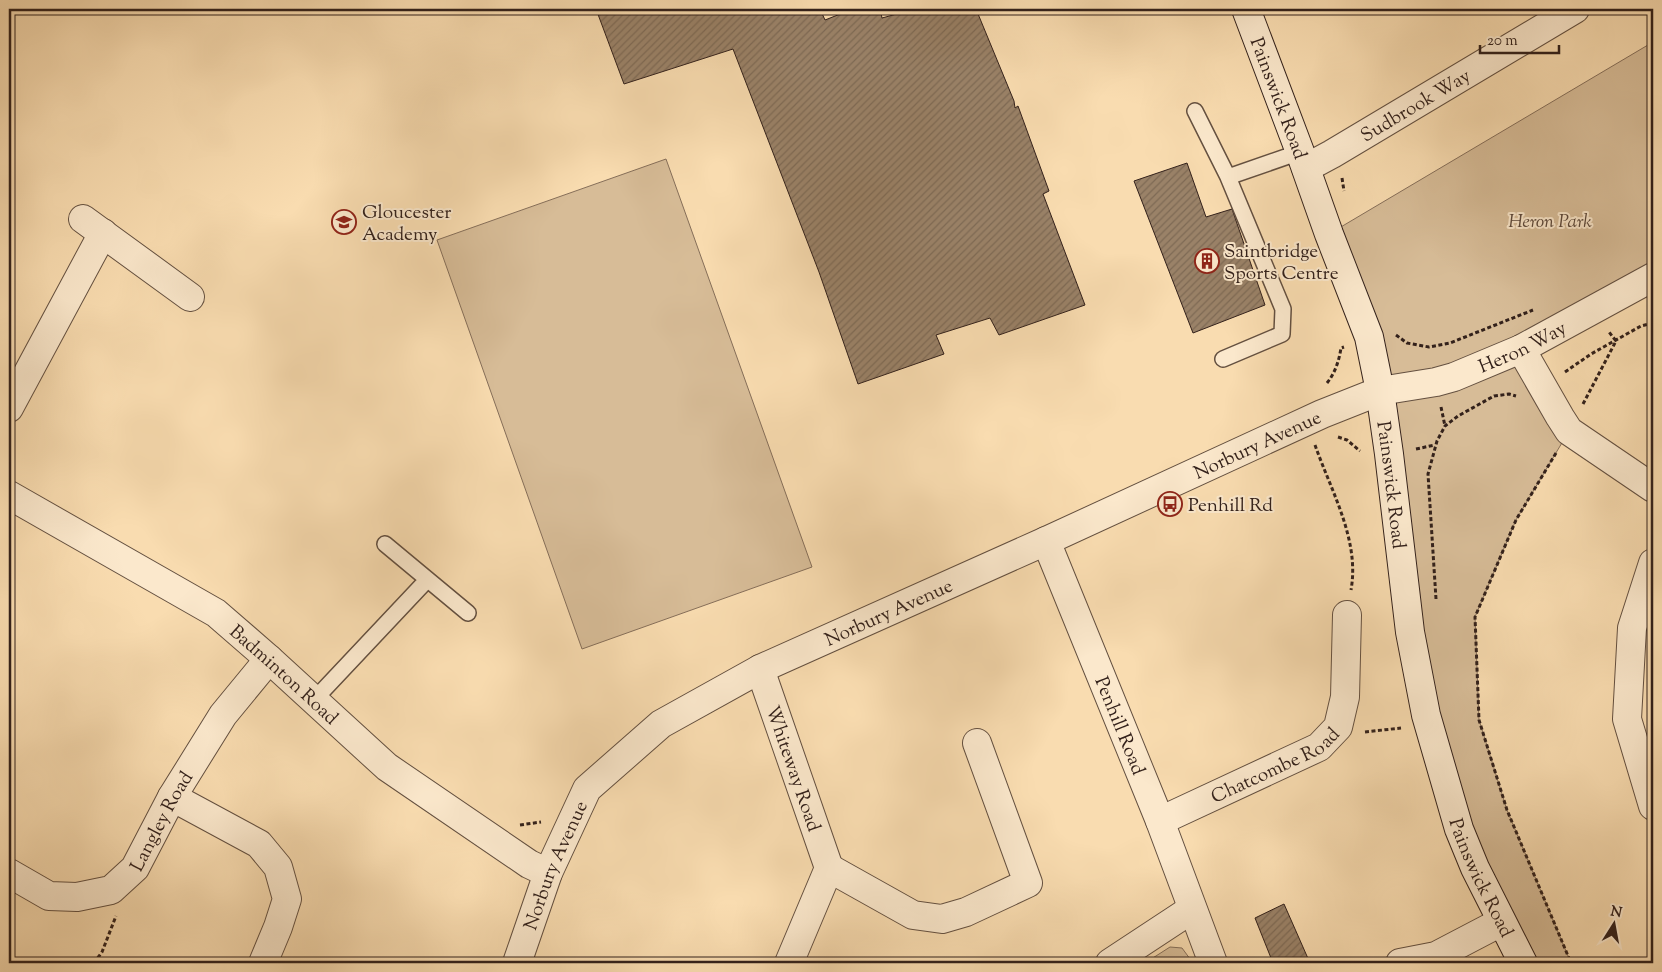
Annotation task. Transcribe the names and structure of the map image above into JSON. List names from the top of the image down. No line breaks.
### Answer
{"streets":{"street":["Painswick Road","Sudbrook Way","Heron Way","Norbury Avenue","Badminton Road","Penhill Road","Chatcombe Road","Whiteway Road","Langley Road"]},"crossings":[["Painswick Road","Sudbrook Way"],["Painswick Road","Heron Way"],["Painswick Road","Norbury Avenue"],["Heron Way","Norbury Avenue"],["Norbury Avenue","Badminton Road"],["Norbury Avenue","Penhill Road"],["Norbury Avenue","Whiteway Road"],["Badminton Road","Langley Road"],["Penhill Road","Chatcombe Road"]],"parks":["Heron Park"],"places":{"school or university":["Gloucester Academy"],"building":["Saintbridge Sports Centre"],"bus stop":["Penhill Rd"]},"scale_bar":"20 m","north":"top"}
